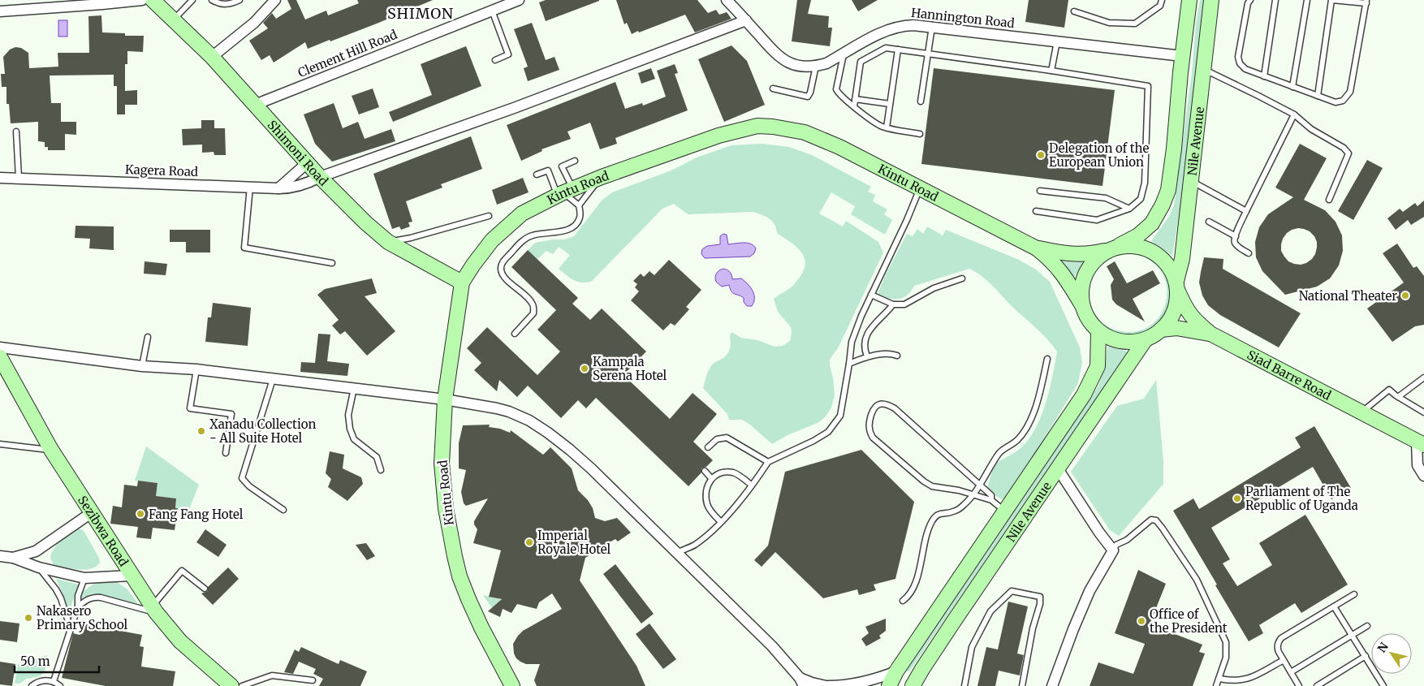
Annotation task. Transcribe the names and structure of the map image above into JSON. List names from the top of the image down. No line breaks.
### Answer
{"streets":{"street":["Hannington Road","Clement Hill Road","Nile Avenue","Shimoni Road","Kagera Road","Kintu Road","Siad Barre Road","Sezibwa Road"]},"crossings":[["Hannington Road","Nile Avenue"],["Hannington Road","Kagera Road"],["Clement Hill Road","Shimoni Road"],["Nile Avenue","Kintu Road"],["Nile Avenue","Siad Barre Road"],["Shimoni Road","Kagera Road"],["Shimoni Road","Kintu Road"],["Kintu Road","Siad Barre Road"]],"districts":["SHIMON"],"places":["Delegation of the European Union","National Theater","Kampala Serena Hotel","Xanadu Collection - All Suite Hotel","Parliament of The Republic of Uganda","Fang Fang Hotel","Imperial Royale Hotel","Nakasero Primary School","Office of the President"],"scale_bar":"50 m","north":"top left"}
